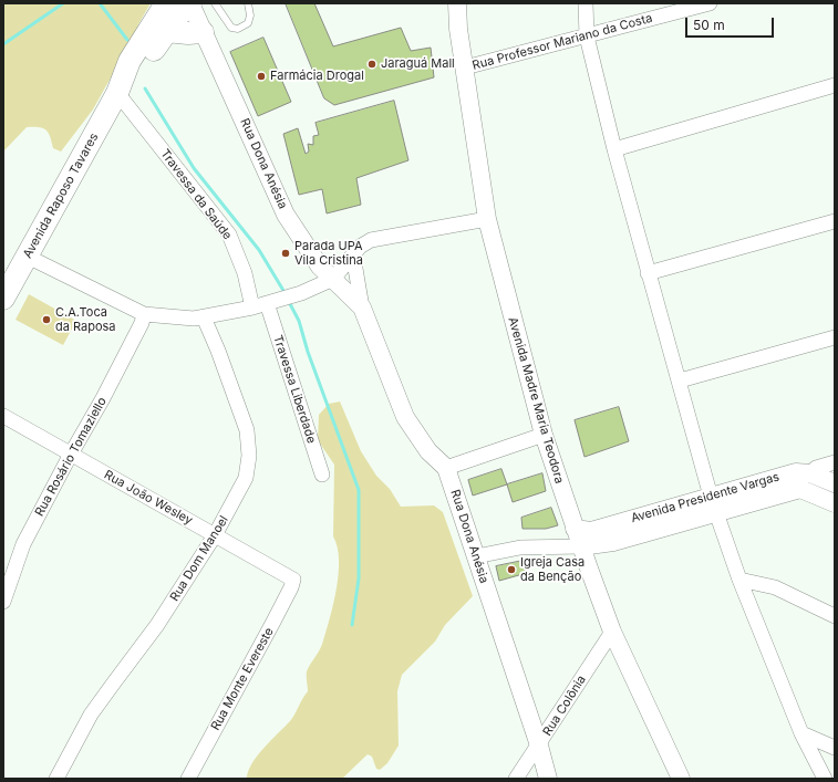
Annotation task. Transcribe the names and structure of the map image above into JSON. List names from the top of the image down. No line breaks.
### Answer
{"streets":{"main road":["Avenida Raposo Tavares"],"street":["Rua Professor Mariano da Costa","Rua Dona Anésia","Travessa da Saúde","Travessa Liberdade","Avenida Madre Maria Teodora","Rua Rosário Tomaziello","Rua João Wesley","Avenida Presidente Vargas","Rua Dom Manoel","Rua Monte Evereste","Rua Colônia"]},"crossings":[["Rua Professor Mariano da Costa","Avenida Madre Maria Teodora"],["Rua Dona Anésia","Avenida Raposo Tavares"],["Rua Dona Anésia","Rua Colônia"],["Travessa da Saúde","Avenida Raposo Tavares"],["Travessa da Saúde","Travessa Liberdade"],["Avenida Madre Maria Teodora","Avenida Presidente Vargas"],["Avenida Madre Maria Teodora","Rua Colônia"],["Rua Rosário Tomaziello","Rua João Wesley"],["Rua João Wesley","Rua Dom Manoel"],["Rua João Wesley","Rua Monte Evereste"]],"places":["Jaraguá Mall","Farmácia Drogal","Parada UPA Vila Cristina","C.A.Toca da Raposa","Igreja Casa da Benção"],"scale_bar":"50 m"}
